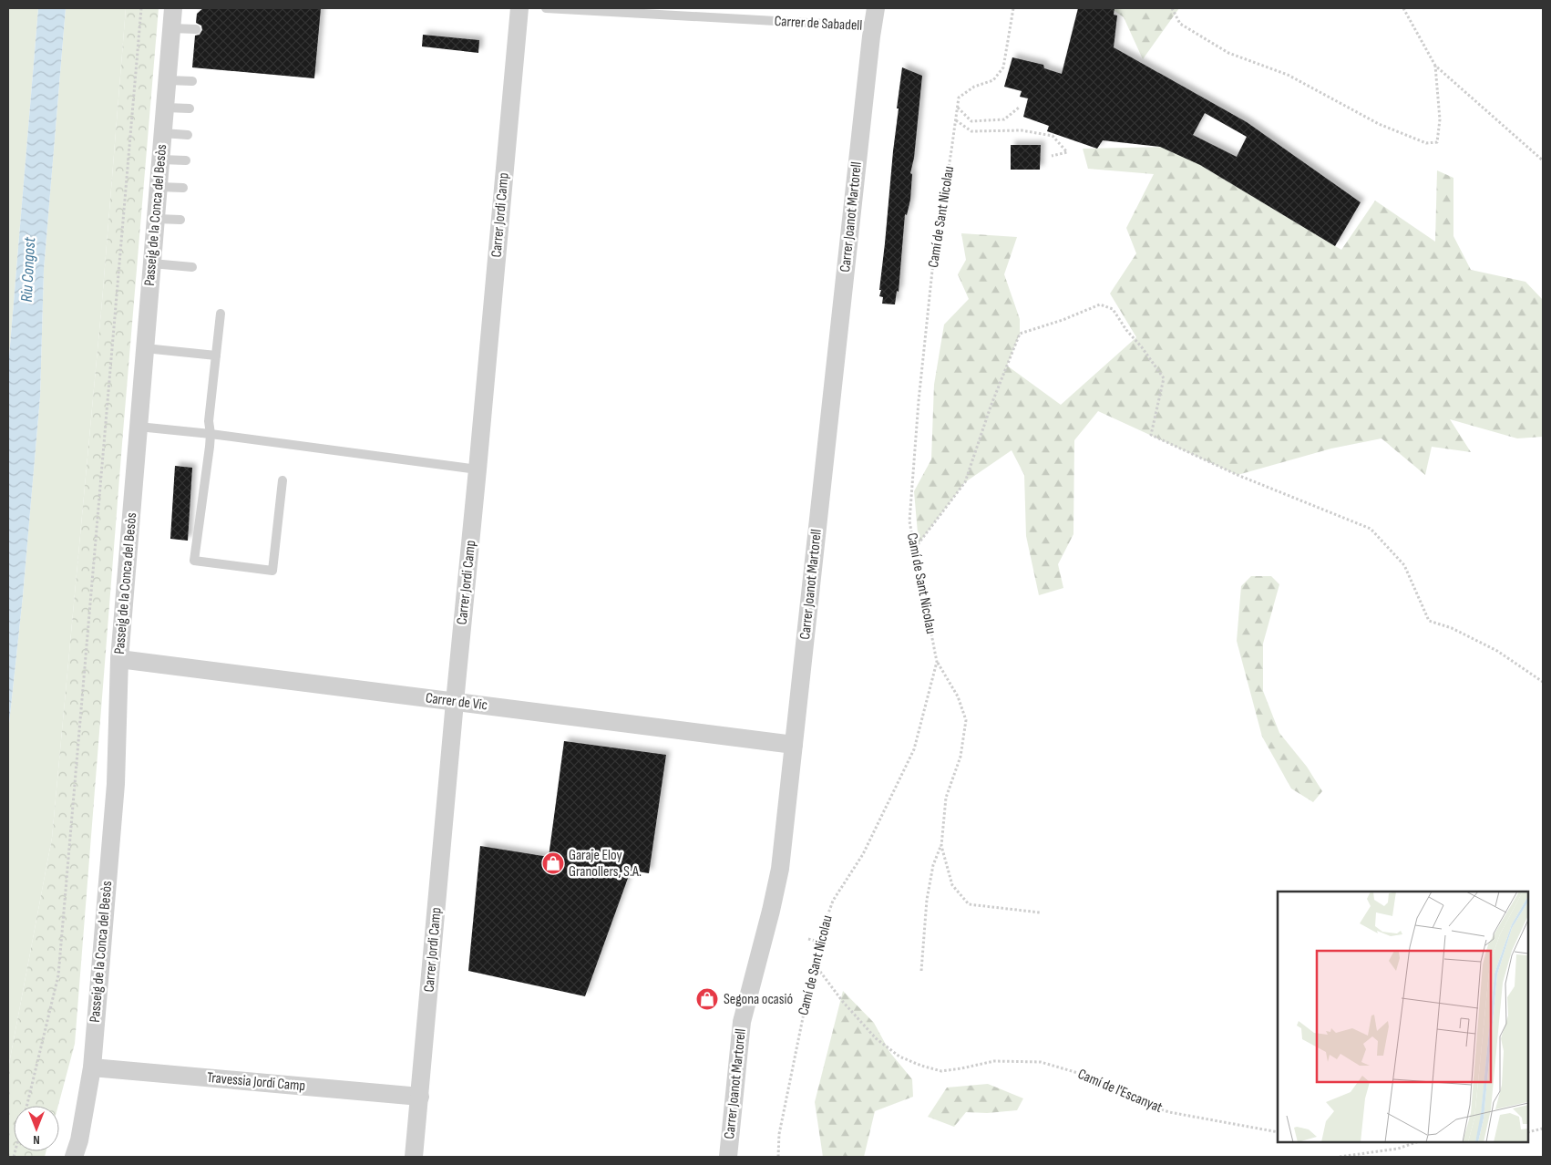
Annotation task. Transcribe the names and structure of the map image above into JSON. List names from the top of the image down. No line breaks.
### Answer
{"streets":{"street":["Passeig de la Conca del Besòs","Carrer Jordi Camp","Carrer Joanot Martorell","Carrer de Vic","Travessia Jordi Camp"],"lane":["Carrer de Sabadell"],"path":["Camí de Sant Nicolau","Camí de l'Escanyat"]},"crossings":[["Carrer de Sabadell","Carrer Joanot Martorell"],["Passeig de la Conca del Besòs","Carrer de Vic"],["Passeig de la Conca del Besòs","Travessia Jordi Camp"],["Carrer Jordi Camp","Carrer de Vic"],["Carrer Jordi Camp","Travessia Jordi Camp"],["Carrer Joanot Martorell","Carrer de Vic"],["Camí de Sant Nicolau","Camí de l'Escanyat"]],"water":["Riu Congost"],"places":{"shop":["Garaje Eloy Granollers, S.A.","Segona ocasió"]},"north":"bottom"}
